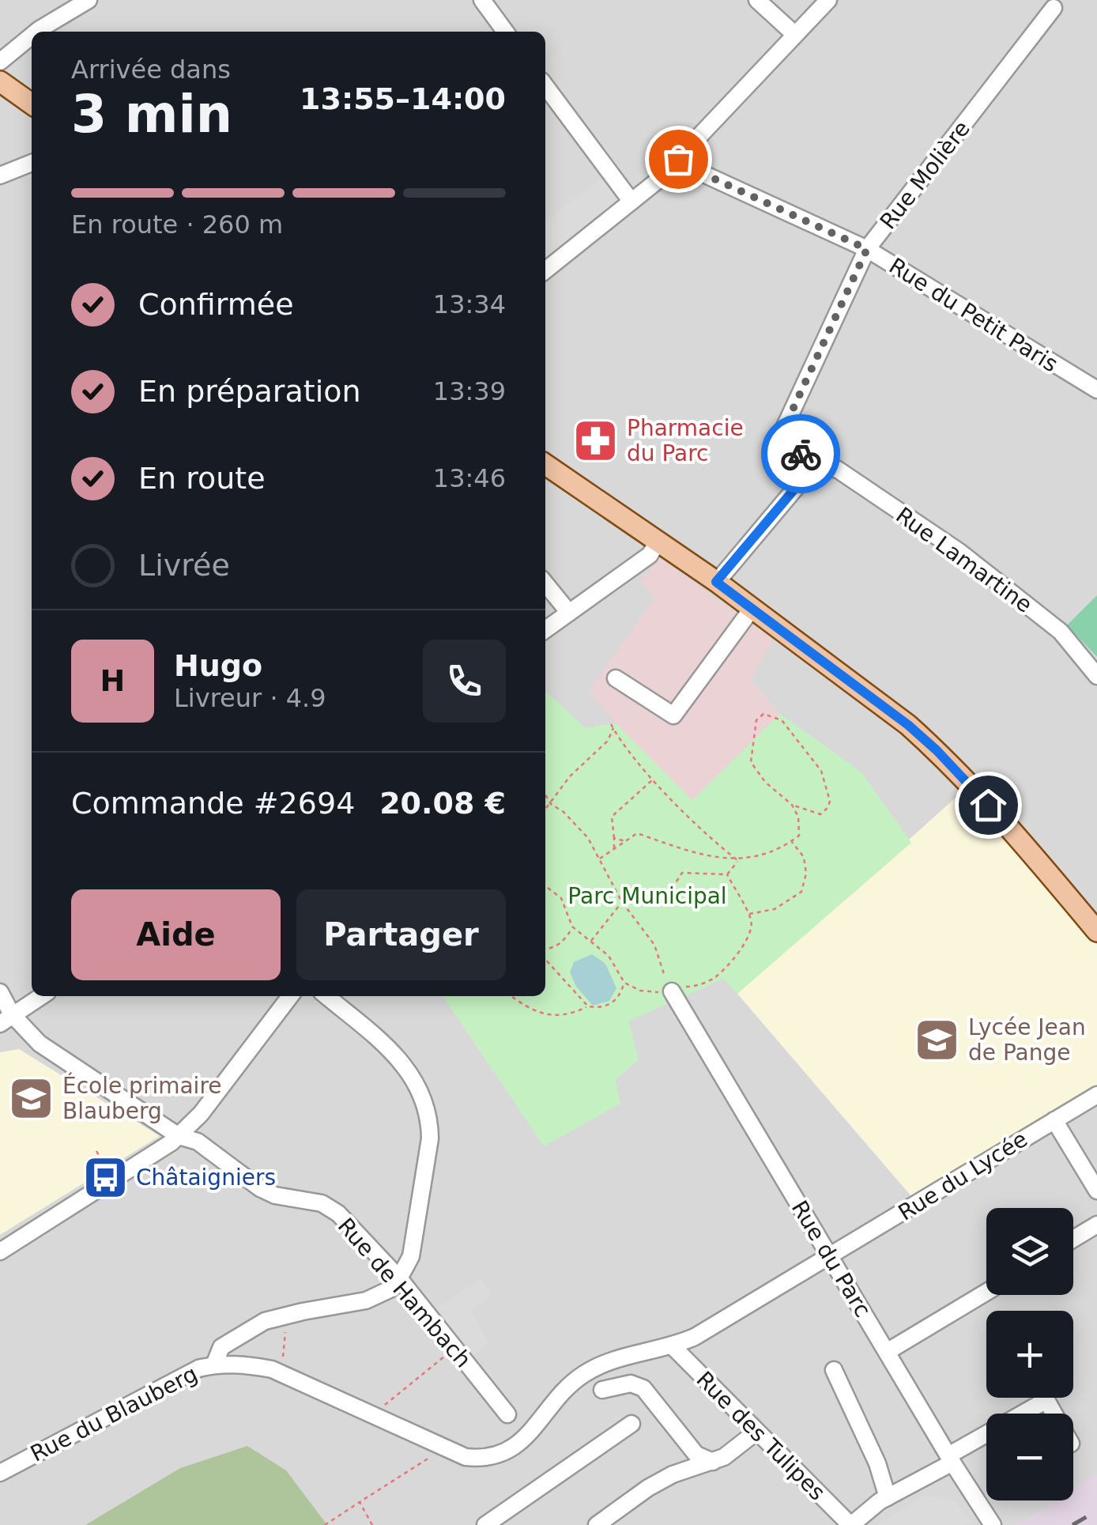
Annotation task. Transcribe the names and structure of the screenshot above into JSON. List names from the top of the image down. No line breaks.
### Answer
{"streets":{"street":["Rue Molière","Rue du Petit Paris","Rue Lamartine","Rue du Lycée","Rue du Parc","Rue de Hambach","Rue du Blauberg","Rue des Tulipes"]},"crossings":[["Rue Molière","Rue du Petit Paris"],["Rue Molière","Rue Lamartine"],["Rue du Lycée","Rue du Parc"],["Rue du Lycée","Rue du Blauberg"],["Rue du Lycée","Rue des Tulipes"],["Rue du Blauberg","Rue des Tulipes"]],"parks":["Parc Municipal"],"places":{"pharmacy":["Pharmacie du Parc"],"school or university":["Lycée Jean de Pange","École primaire Blauberg"],"bus stop":["Châtaigniers"]},"page":{"heading":["3 min","Arrivée dans","13:55–14:00"],"panel":["Hugo","Livreur · 4.9","Commande #2694","20.08 €"],"bar":"En route · 260 m","list":[["Confirmée","13:34"],["En préparation","13:39"],["En route","13:46"],"Livrée"],"round":"H","buttons":["Aide","Partager"],"map_buttons":["+","−"]}}
